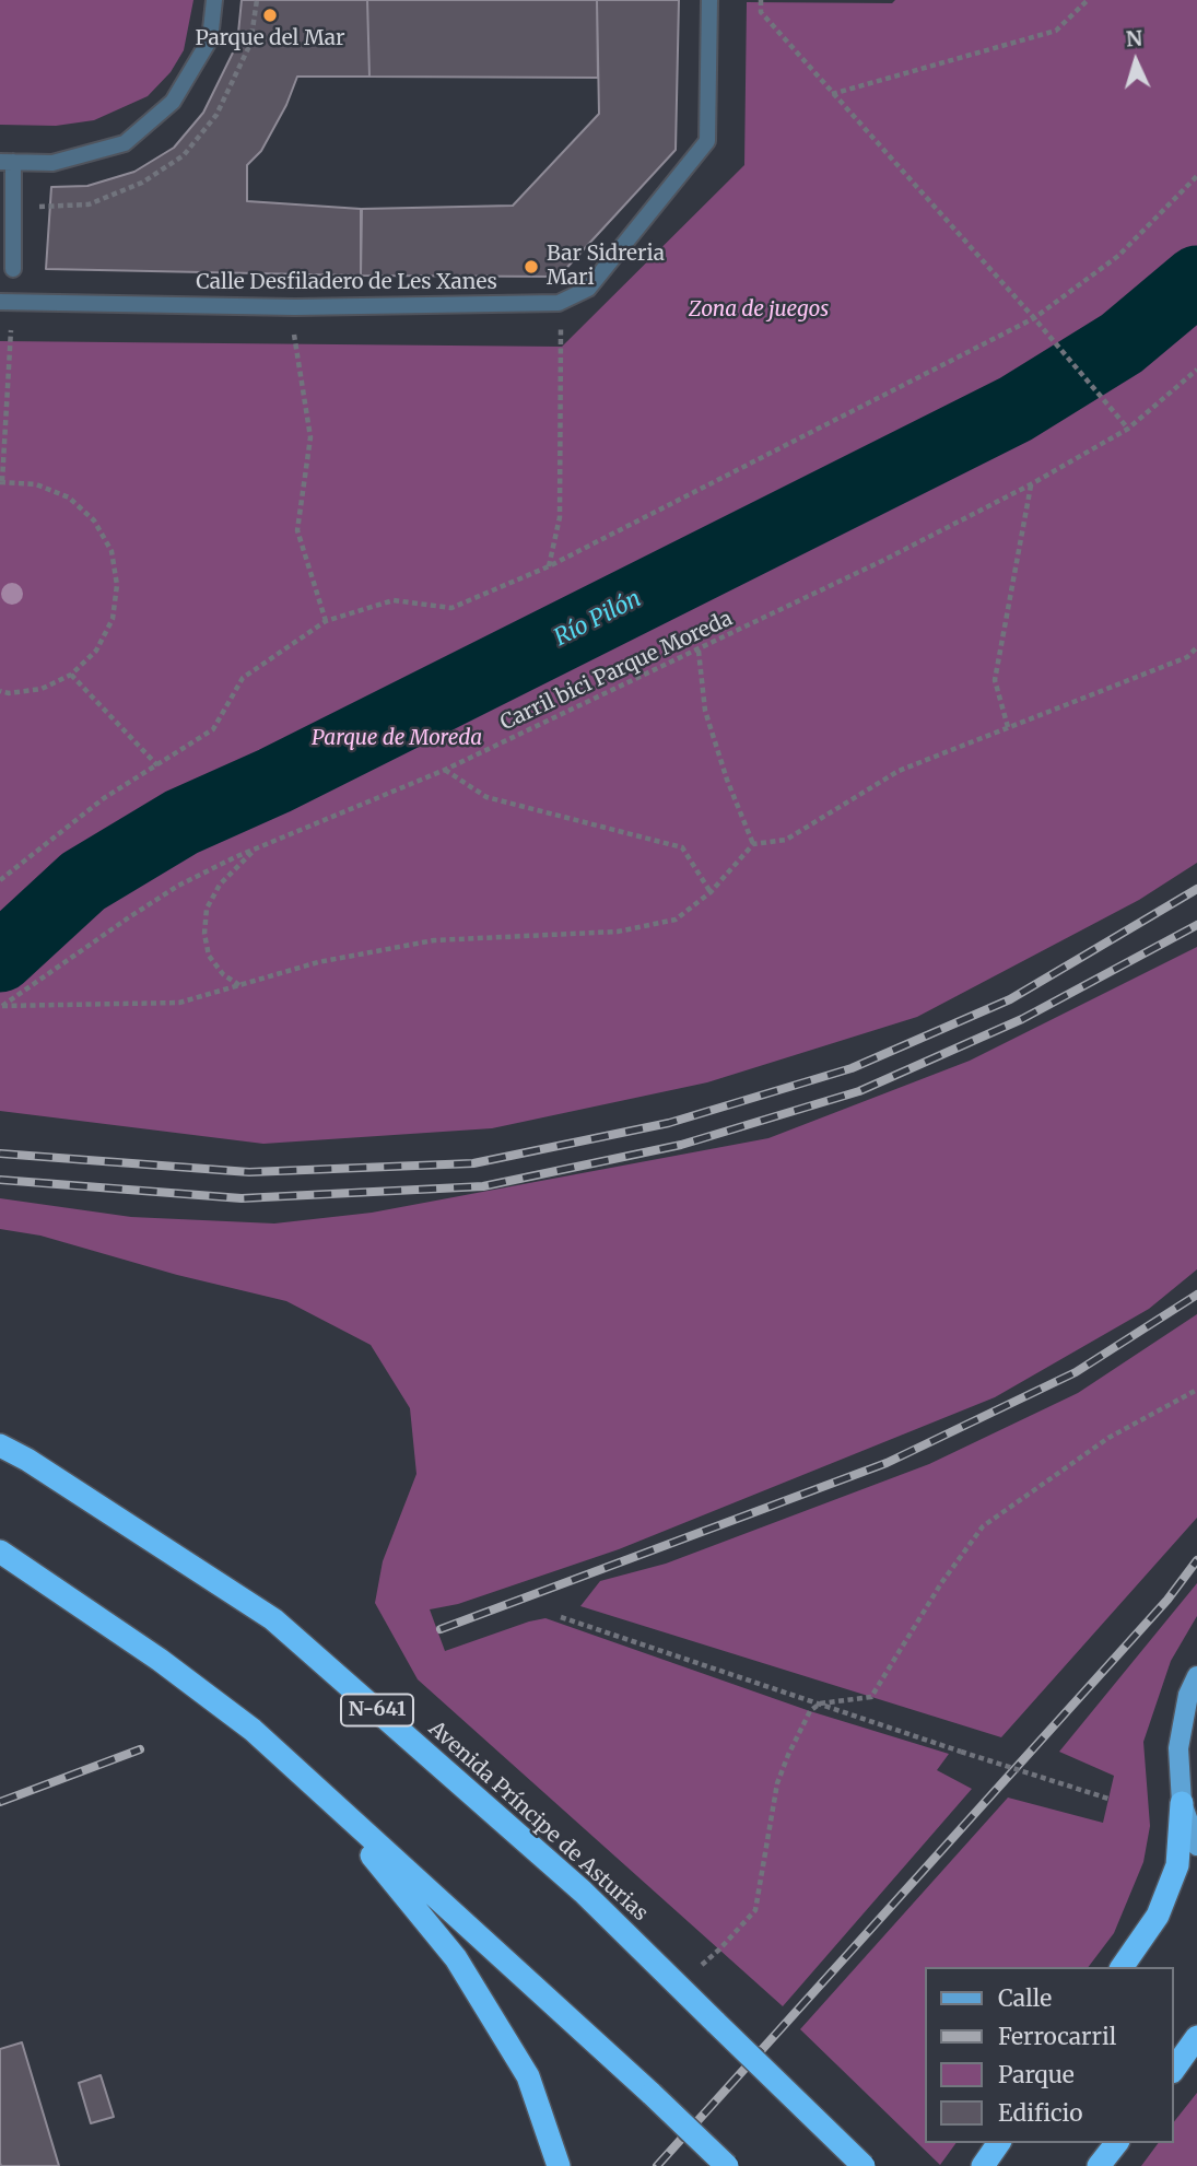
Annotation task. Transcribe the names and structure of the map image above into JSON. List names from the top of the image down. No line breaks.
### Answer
{"streets":{"highway":["N-641","Avenida Príncipe de Asturias"],"street":["Calle Desfiladero de Les Xanes"],"path":["Carril bici Parque Moreda"]},"water":["Río Pilón"],"parks":["Zona de juegos","Parque de Moreda"],"places":["Parque del Mar","Bar Sidreria Mari"],"legend":["Calle","Ferrocarril","Parque","Edificio"],"north":"top"}
